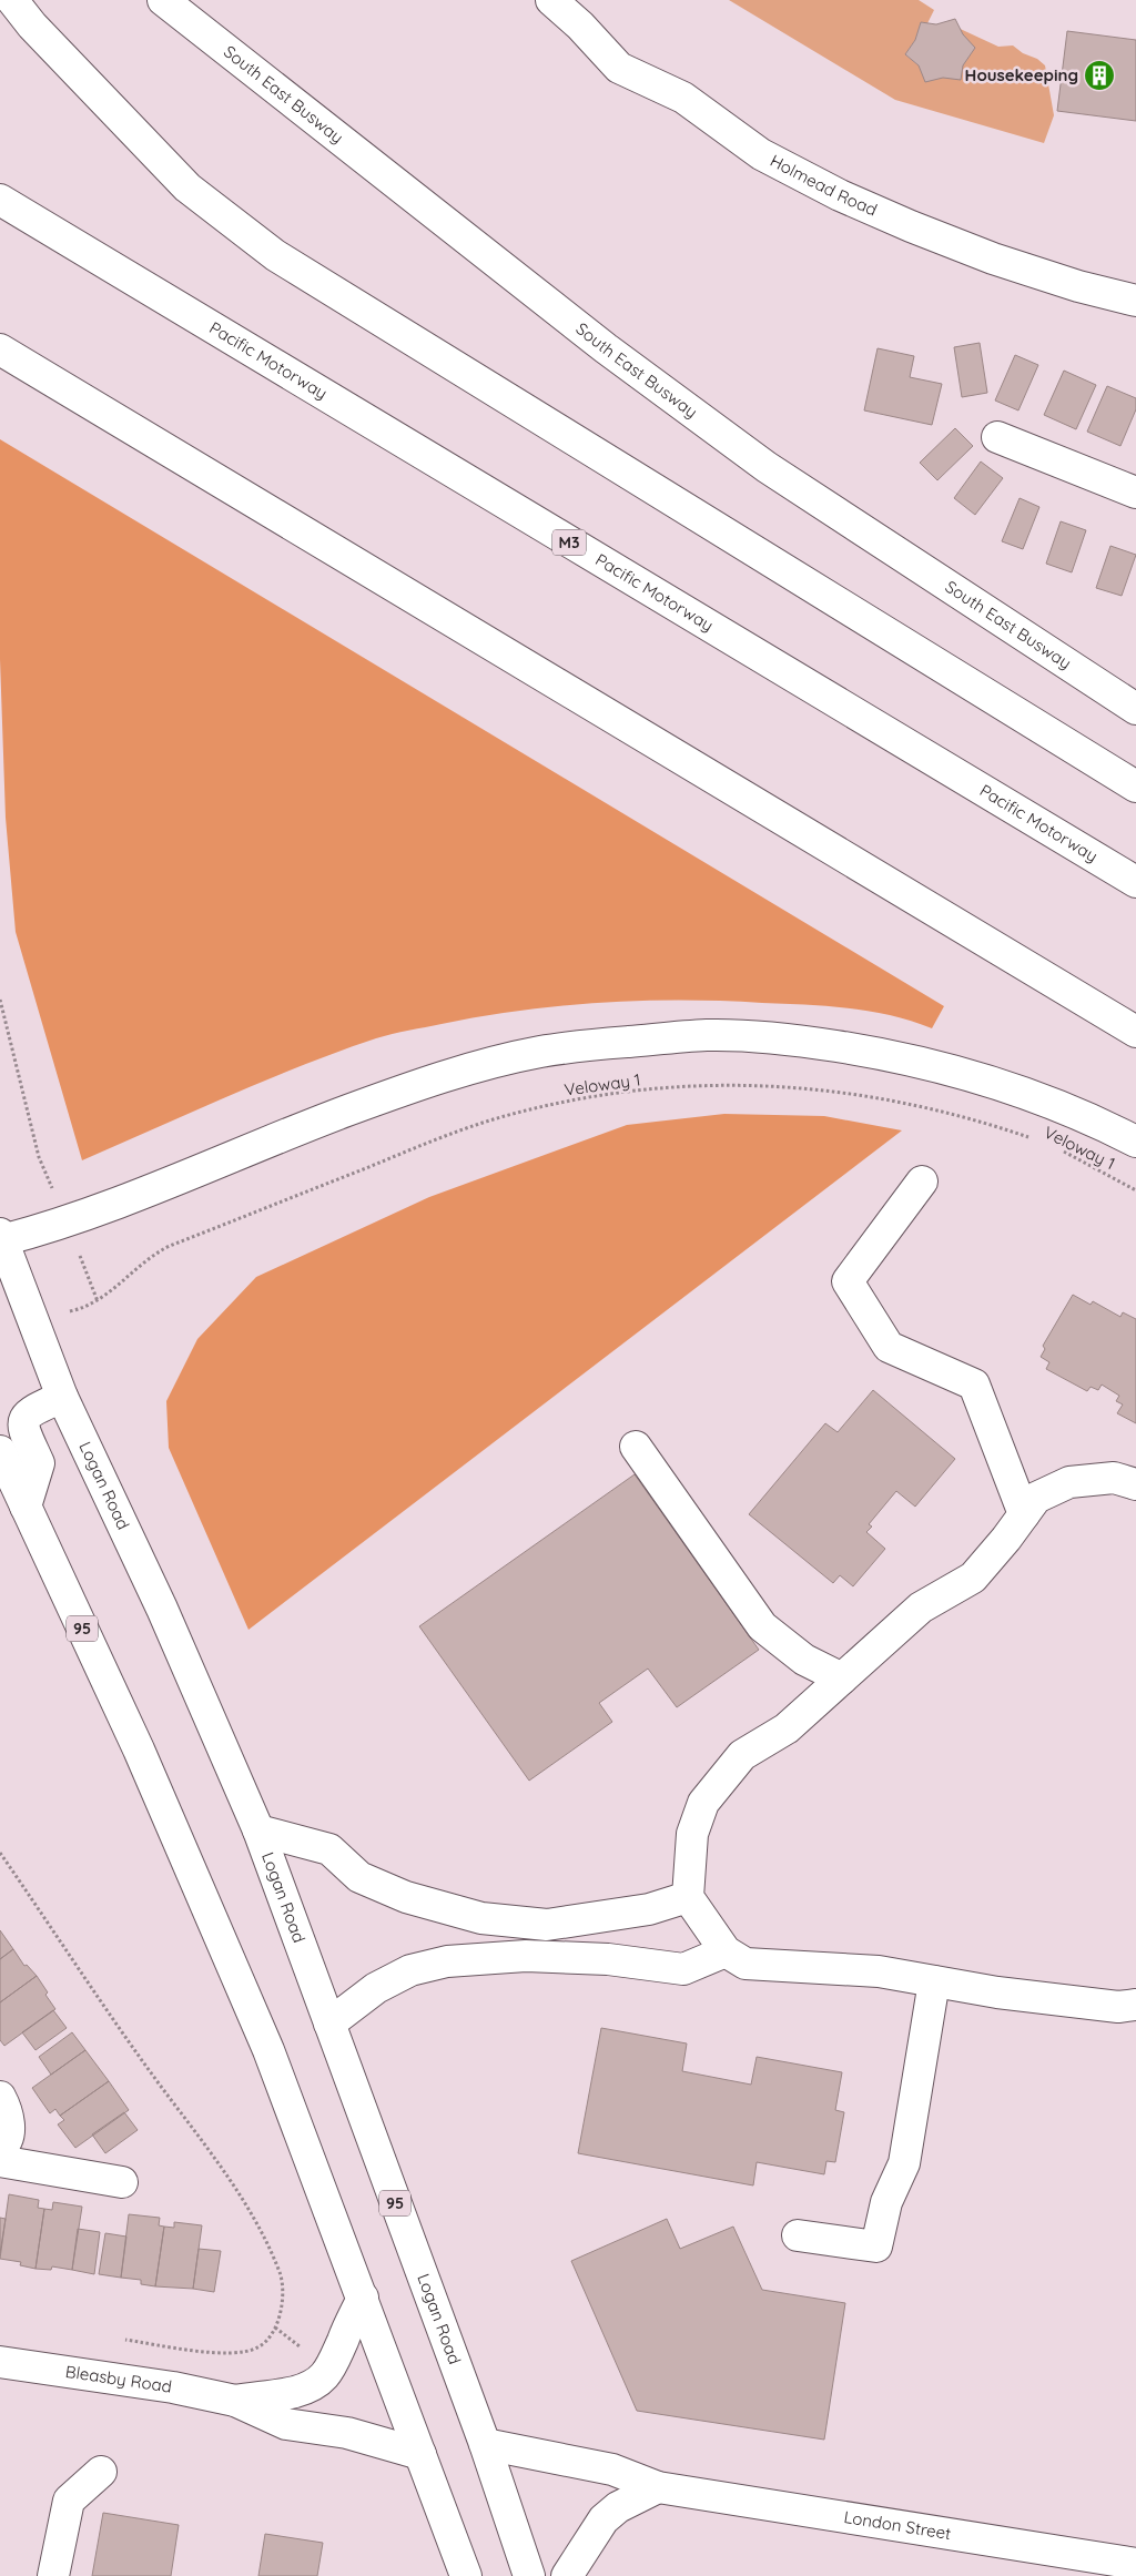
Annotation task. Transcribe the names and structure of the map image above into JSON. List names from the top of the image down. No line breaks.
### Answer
{"streets":{"main road":["South East Busway","Holmead Road","Pacific Motorway","M3","Logan Road","95","Bleasby Road","London Street"],"path":["Veloway 1"]},"crossings":[["Logan Road","London Street"],["95","Bleasby Road"]],"places":{"building":["Housekeeping"]}}
